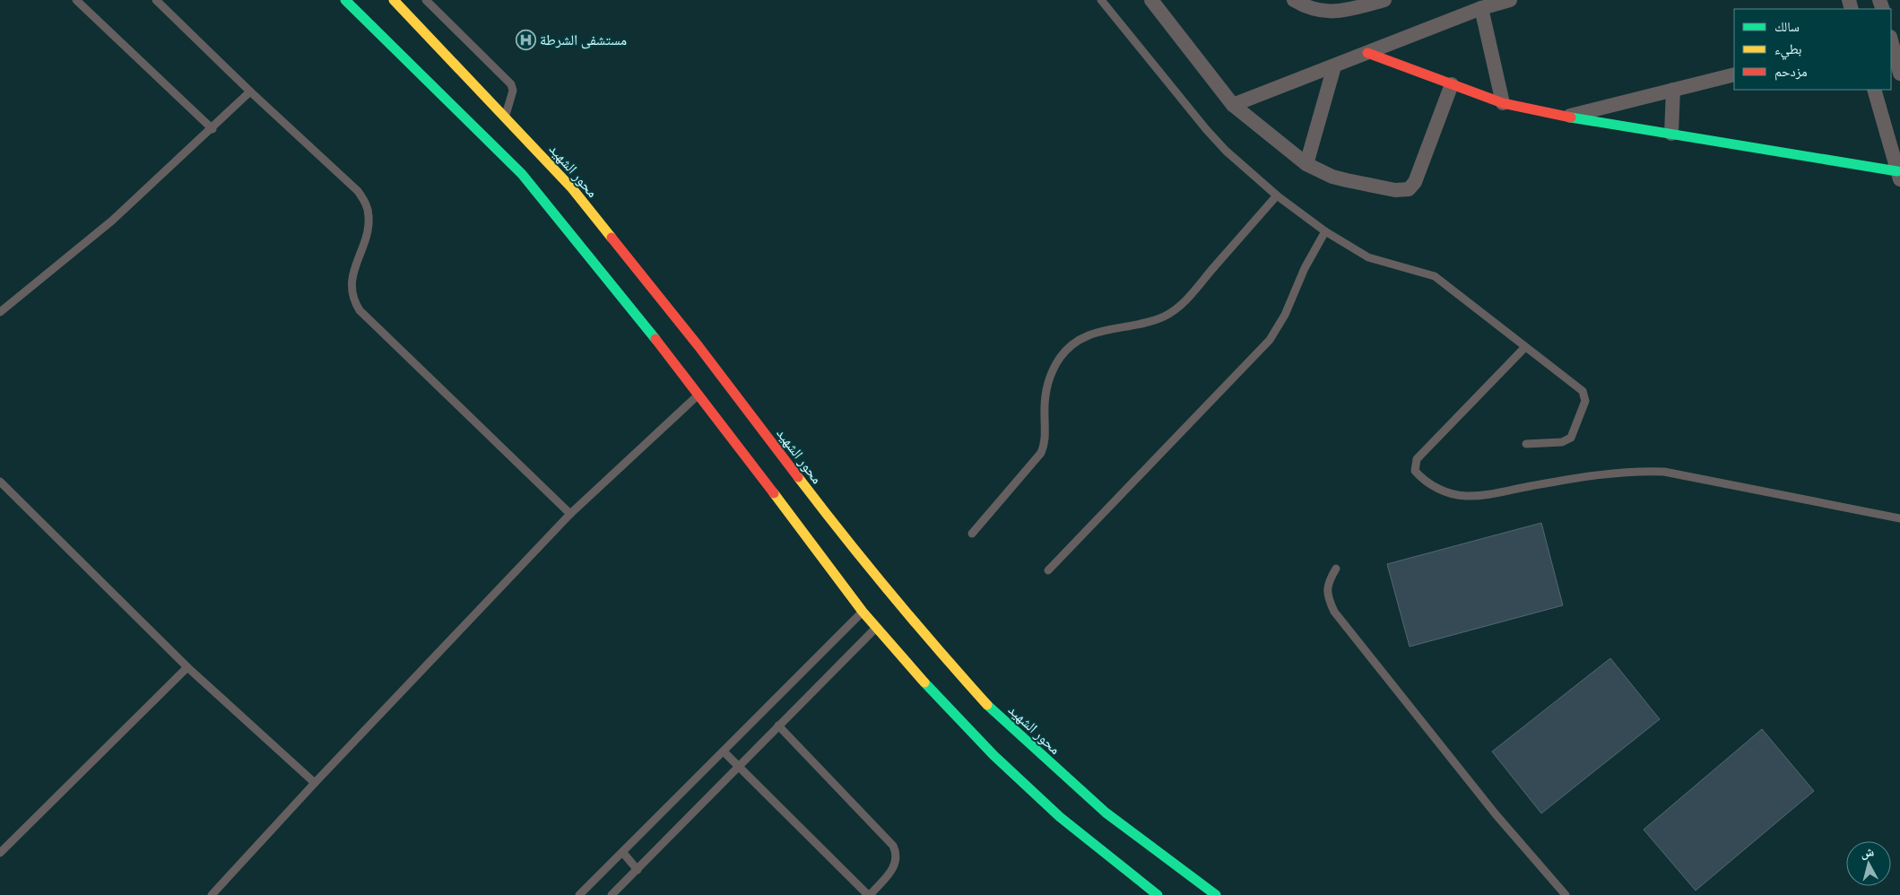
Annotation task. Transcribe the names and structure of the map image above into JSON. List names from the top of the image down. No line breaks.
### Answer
{"streets":{"main road":["محور الشهيد"]},"places":{"hospital":["مستشفى الشرطة"]},"legend":["سالك","بطيء","مزدحم"],"north":"top"}
